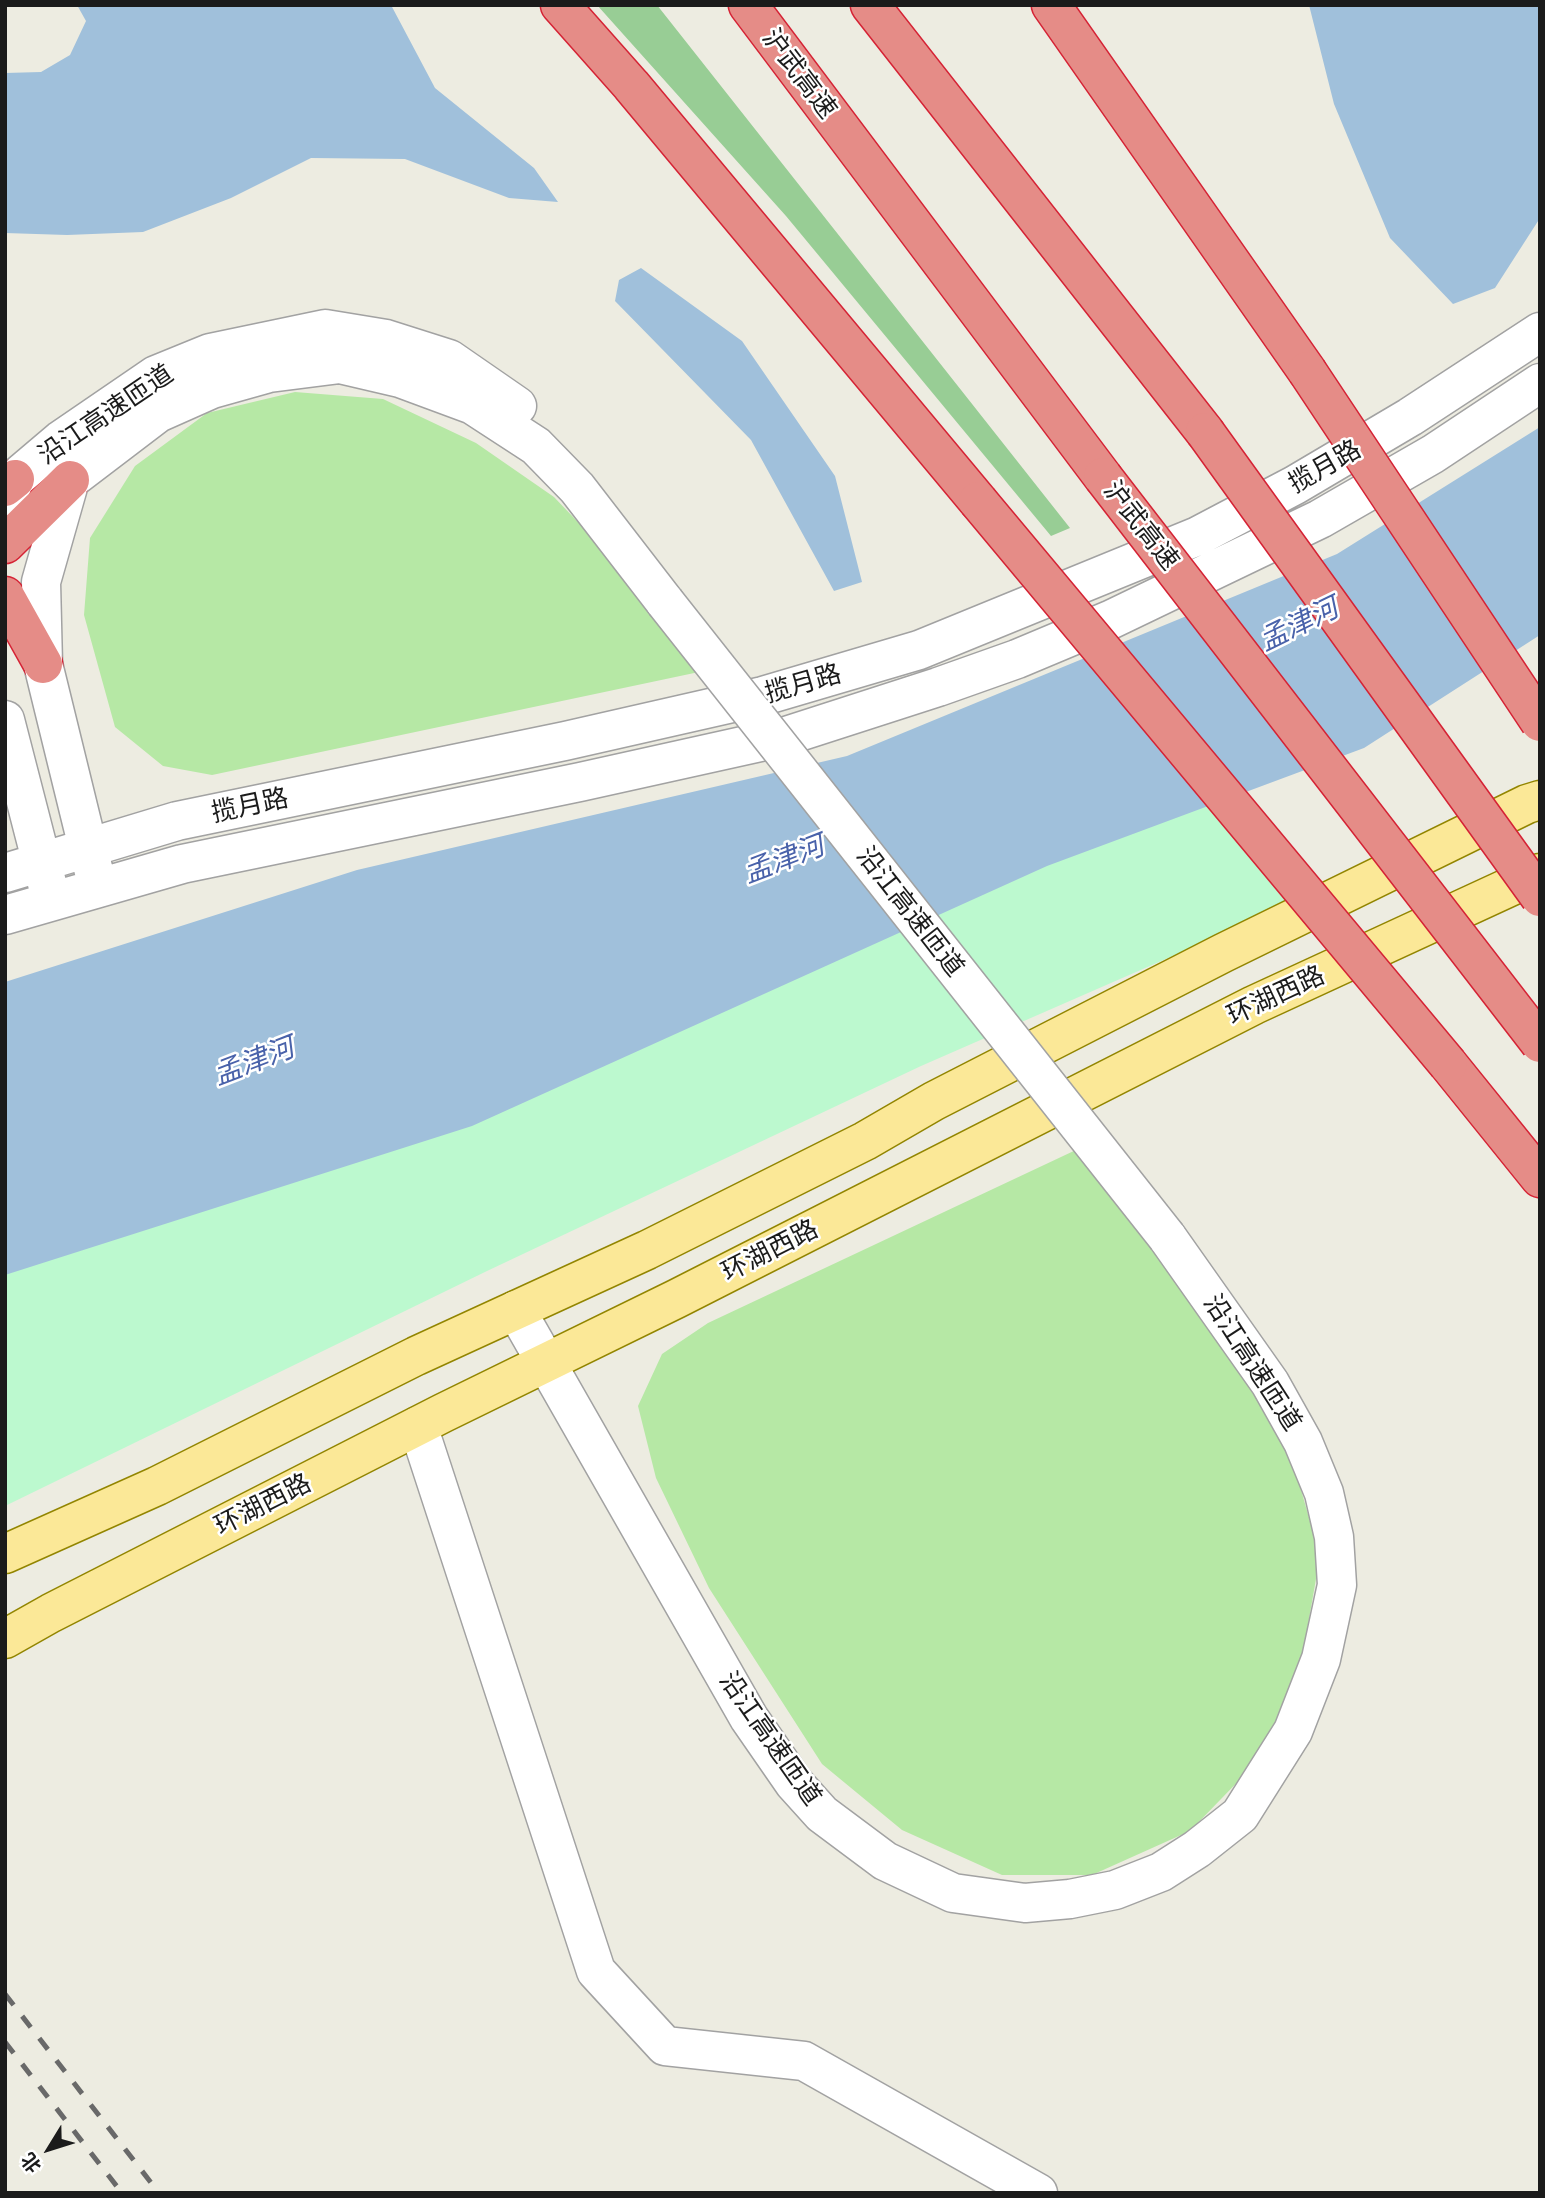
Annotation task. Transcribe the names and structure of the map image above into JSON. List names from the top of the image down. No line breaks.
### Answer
{"streets":{"highway":["沪武高速"],"main road":["环湖西路"],"street":["沿江高速匝道","揽月路"]},"crossings":[["沿江高速匝道","环湖西路"]],"water":["孟津河"],"north":"bottom left"}
